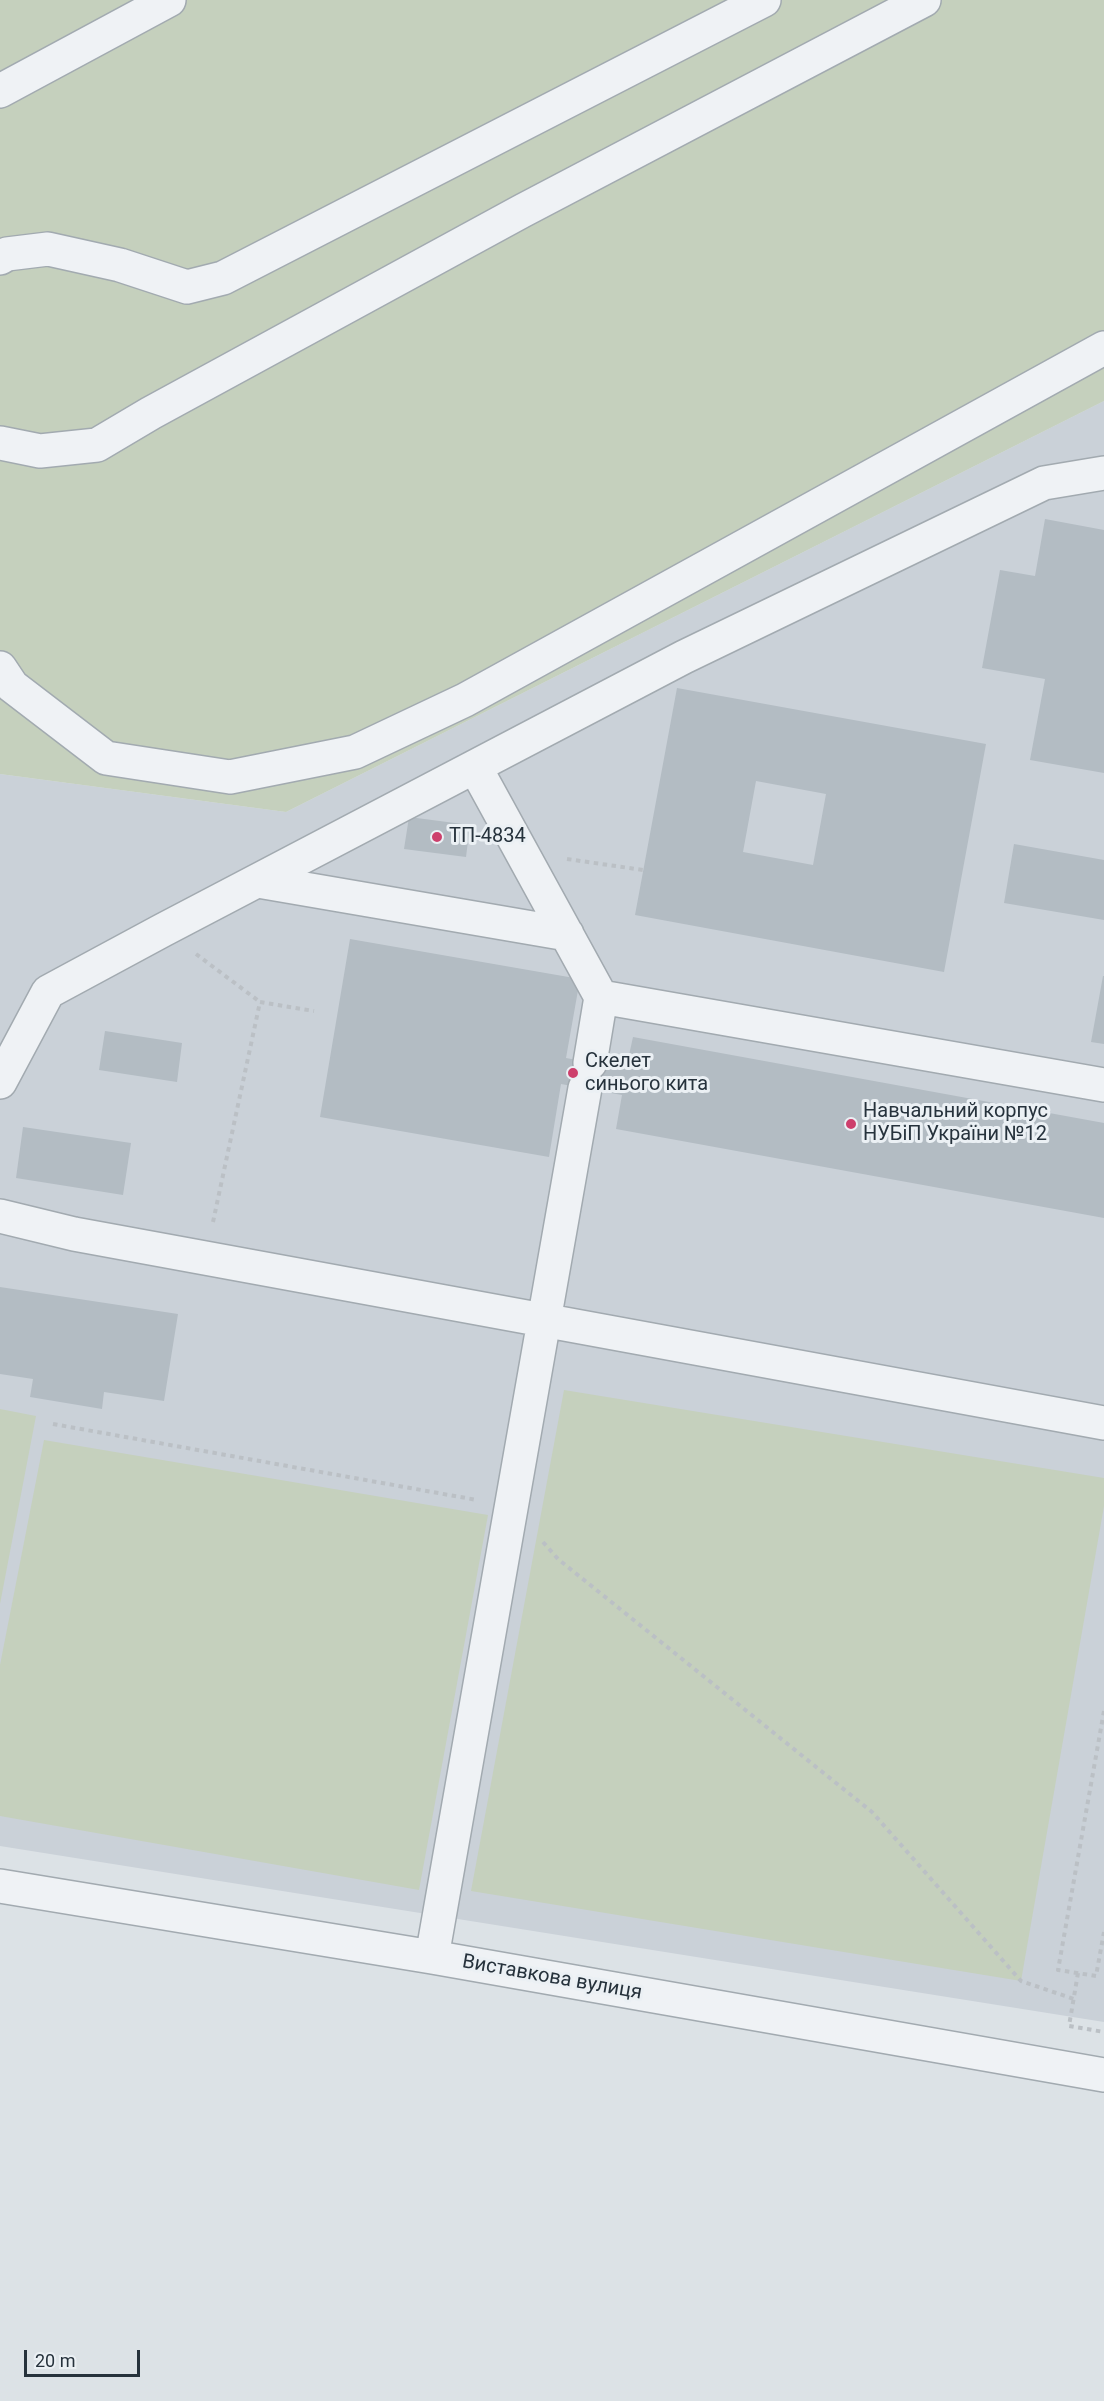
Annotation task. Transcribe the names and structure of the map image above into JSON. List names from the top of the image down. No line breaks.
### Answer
{"streets":{"street":["Виставкова вулиця"]},"places":["ТП-4834","Скелет синього кита","Навчальний корпус НУБіП України №12"],"scale_bar":"20 m"}
